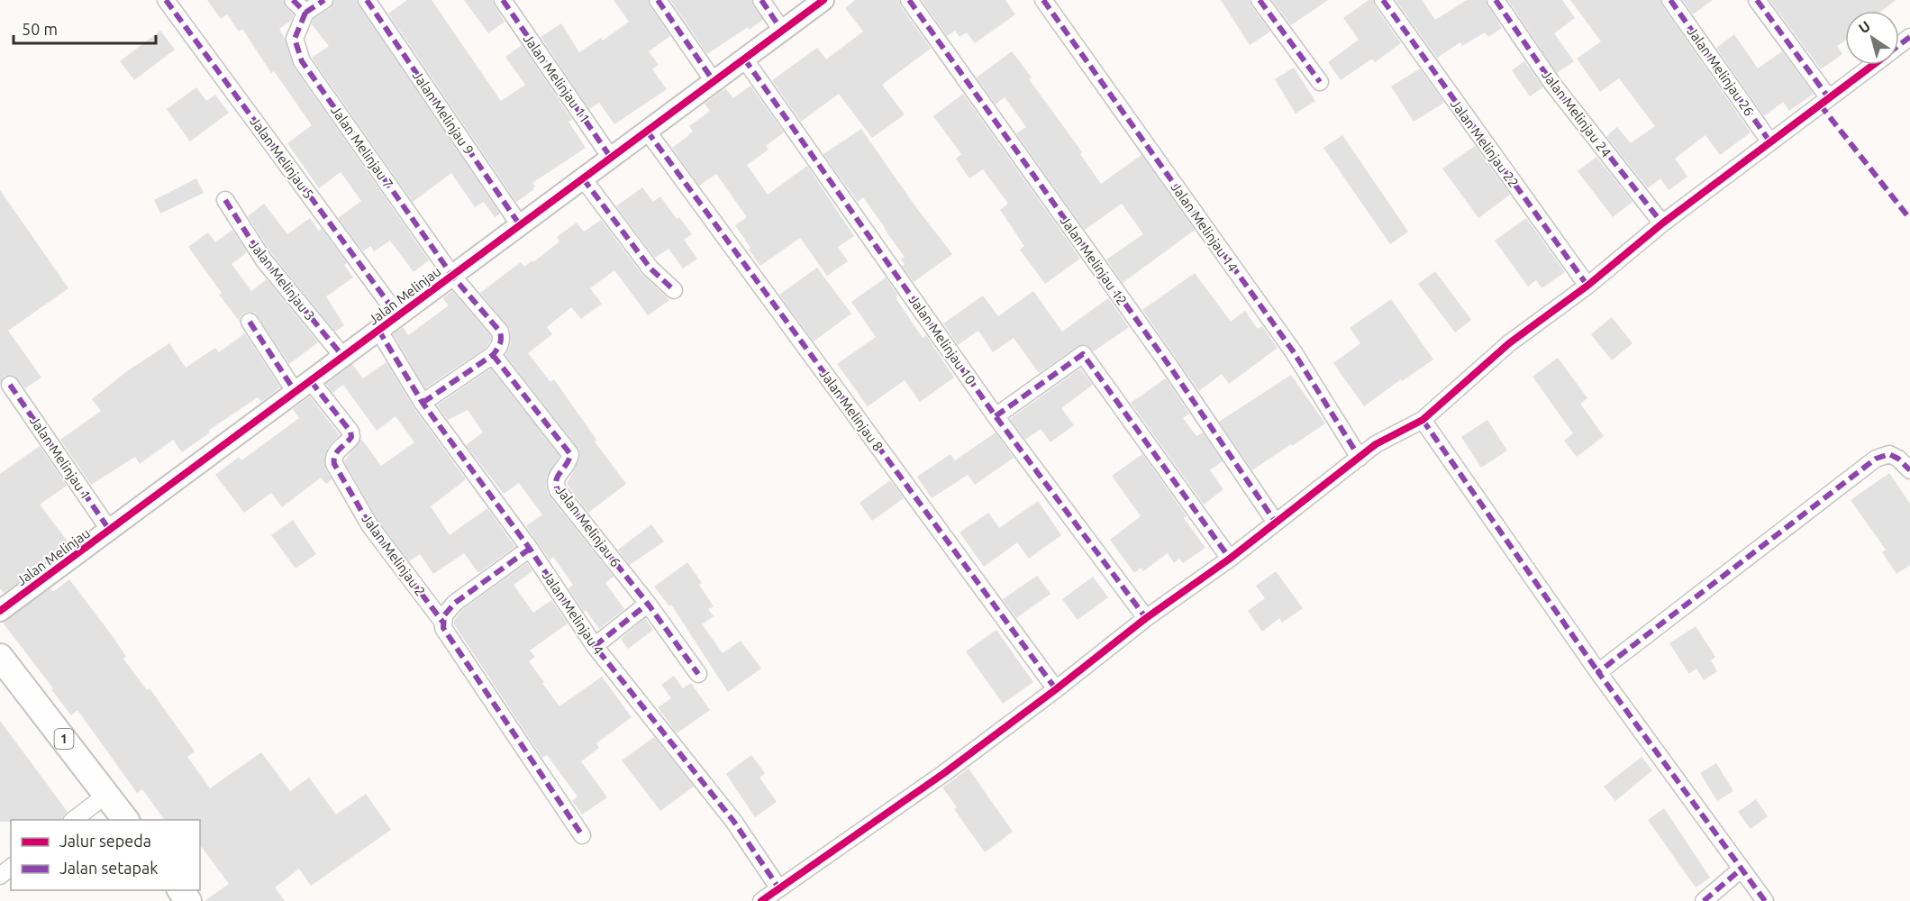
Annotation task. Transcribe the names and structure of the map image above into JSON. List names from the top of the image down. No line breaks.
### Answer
{"streets":{"main road":["1"],"street":["Jalan Melinjau 26","Jalan Melinjau 11","Jalan Melinjau 9","Jalan Melinjau 24","Jalan Melinjau 22","Jalan Melinjau 7","Jalan Melinjau 5","Jalan Melinjau 14","Jalan Melinjau 12","Jalan Melinjau 3","Jalan Melinjau","Jalan Melinjau 10","Jalan Melinjau 8","Jalan Melinjau 1","Jalan Melinjau 6","Jalan Melinjau 2","Jalan Melinjau 4"]},"crossings":[["Jalan Melinjau 11","Jalan Melinjau"],["Jalan Melinjau 9","Jalan Melinjau"],["Jalan Melinjau 7","Jalan Melinjau"],["Jalan Melinjau 5","Jalan Melinjau"],["Jalan Melinjau 3","Jalan Melinjau"],["Jalan Melinjau","Jalan Melinjau 10"],["Jalan Melinjau","Jalan Melinjau 8"],["Jalan Melinjau","Jalan Melinjau 1"],["Jalan Melinjau","Jalan Melinjau 2"],["Jalan Melinjau","Jalan Melinjau 4"]],"legend":["Jalur sepeda","Jalan setapak"],"scale_bar":"50 m","north":"top left"}
